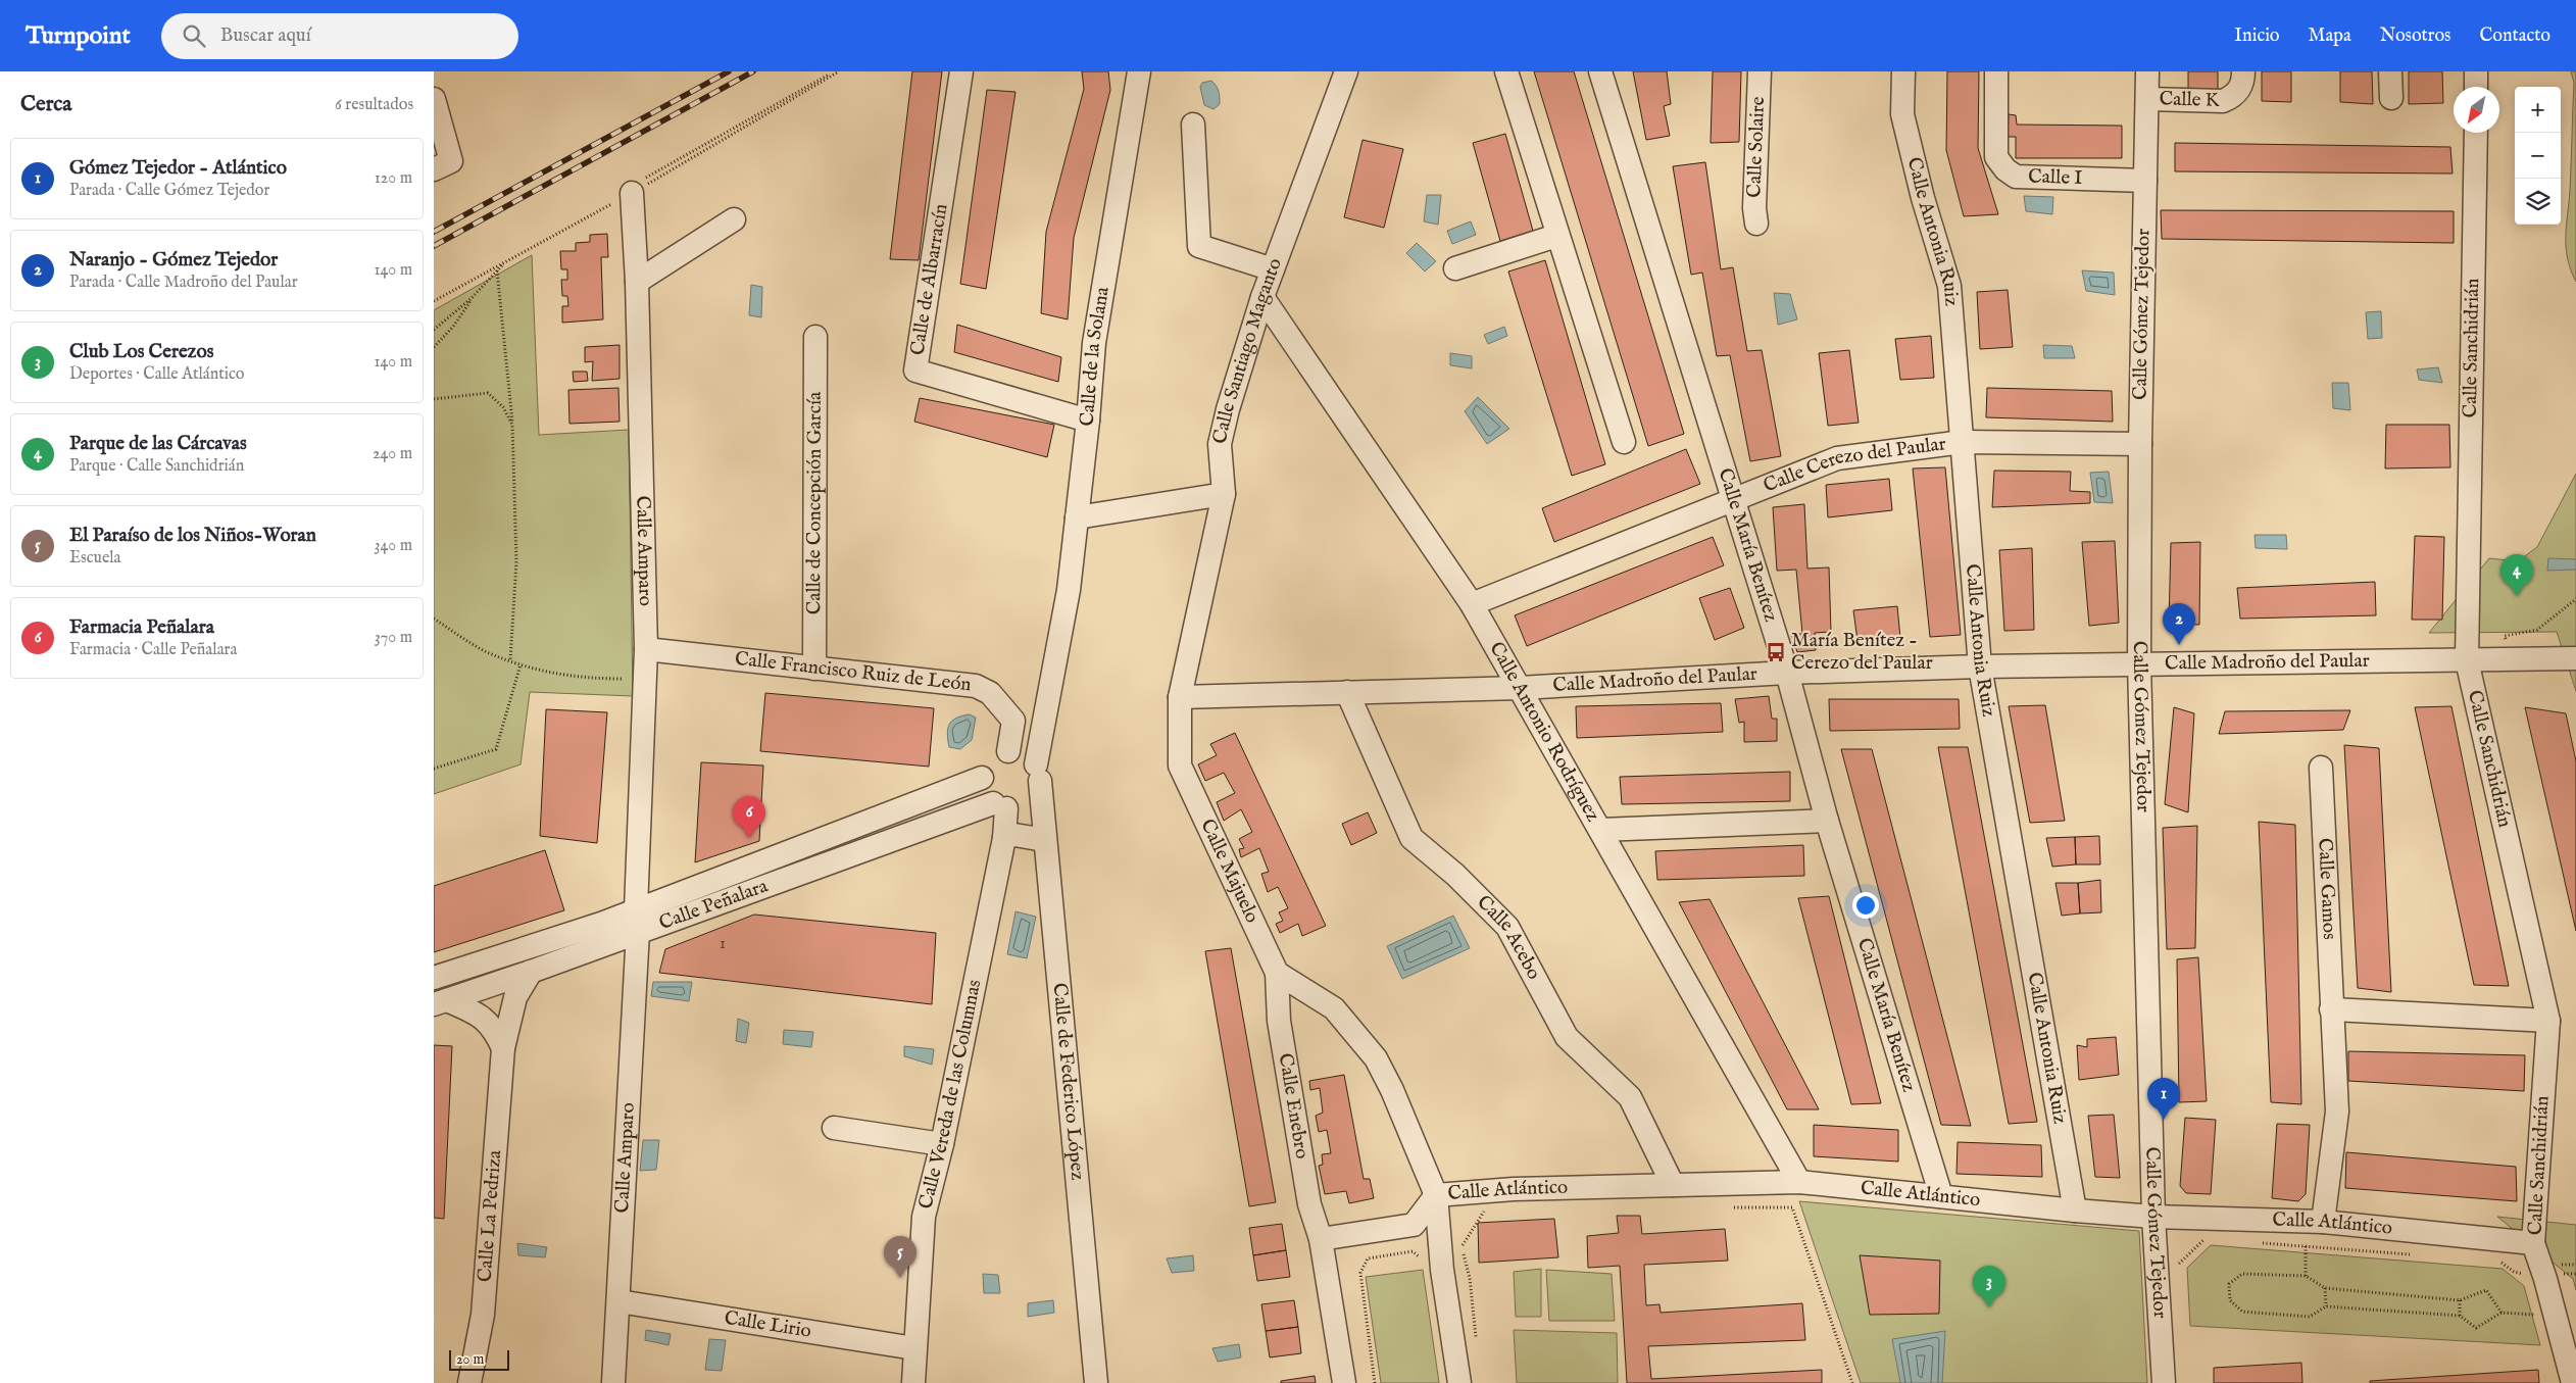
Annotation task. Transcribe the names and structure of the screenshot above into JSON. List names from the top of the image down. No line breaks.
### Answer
{"streets":{"street":["Calle K","Calle Solaire","Calle I","Calle Antonia Ruiz","Calle de Albarracín","Calle Gómez Tejedor","Calle Sanchidrián","Calle Santiago Maganto","Calle de la Solana","Calle Cerezo del Paular","Calle de Concepción García","Calle María Benítez","Calle Amparo","Calle Madroño del Paular","Calle Francisco Ruiz de León","Calle Antonio Rodríguez","Calle Majuelo","Calle Gamos","Calle Peñalara","Calle Acebo","Calle de Federico López","Calle Vereda de las Columnas","Calle Enebro","Calle Atlántico","Calle La Pedriza","Calle Lirio"]},"crossings":[["Calle K","Calle Gómez Tejedor"],["Calle I","Calle Gómez Tejedor"],["Calle Antonia Ruiz","Calle Cerezo del Paular"],["Calle Antonia Ruiz","Calle Madroño del Paular"],["Calle Antonia Ruiz","Calle Atlántico"],["Calle de Albarracín","Calle de la Solana"],["Calle Gómez Tejedor","Calle Cerezo del Paular"],["Calle Gómez Tejedor","Calle Madroño del Paular"],["Calle Gómez Tejedor","Calle Atlántico"],["Calle Sanchidrián","Calle Madroño del Paular"],["Calle Sanchidrián","Calle Atlántico"],["Calle Santiago Maganto","Calle Antonio Rodríguez"],["Calle Santiago Maganto","Calle Majuelo"],["Calle de la Solana","Calle Francisco Ruiz de León"],["Calle de la Solana","Calle Peñalara"],["Calle de la Solana","Calle de Federico López"],["Calle de la Solana","Calle Vereda de las Columnas"],["Calle Cerezo del Paular","Calle María Benítez"],["Calle Cerezo del Paular","Calle Antonio Rodríguez"],["Calle de Concepción García","Calle Francisco Ruiz de León"],["Calle María Benítez","Calle Madroño del Paular"],["Calle María Benítez","Calle Atlántico"],["Calle Amparo","Calle Francisco Ruiz de León"],["Calle Amparo","Calle Peñalara"],["Calle Amparo","Calle Lirio"],["Calle Madroño del Paular","Calle Antonio Rodríguez"],["Calle Madroño del Paular","Calle Majuelo"],["Calle Madroño del Paular","Calle Acebo"],["Calle Francisco Ruiz de León","Calle Peñalara"],["Calle Francisco Ruiz de León","Calle de Federico López"],["Calle Francisco Ruiz de León","Calle Vereda de las Columnas"],["Calle Antonio Rodríguez","Calle Atlántico"],["Calle Majuelo","Calle Enebro"],["Calle Gamos","Calle Atlántico"],["Calle Peñalara","Calle de Federico López"],["Calle Peñalara","Calle Vereda de las Columnas"],["Calle Peñalara","Calle La Pedriza"],["Calle Acebo","Calle Atlántico"],["Calle de Federico López","Calle Vereda de las Columnas"],["Calle Vereda de las Columnas","Calle Lirio"],["Calle Enebro","Calle Atlántico"]],"places":{"bus stop":["María Benítez - Cerezo del Paular"]},"house_numbers":["1"],"scale_bar":"20 m","north":"bottom left","page":{"header":"Turnpoint","search":"Buscar aquí","nav":["Inicio","Mapa","Nosotros","Contacto"],"heading":["Cerca","6 resultados"],"map_buttons":["+","−"],"list":[{"mark":"1","name":"Gómez Tejedor - Atlántico","note":"Parada · Calle Gómez Tejedor","value":"120 m"},{"mark":"2","name":"Naranjo - Gómez Tejedor","note":"Parada · Calle Madroño del Paular","value":"140 m"},{"mark":"3","name":"Club Los Cerezos","note":"Deportes · Calle Atlántico","value":"140 m"},{"mark":"4","name":"Parque de las Cárcavas","note":"Parque · Calle Sanchidrián","value":"240 m"},{"mark":"5","name":"El Paraíso de los Niños-Woran","note":"Escuela","value":"340 m"},{"mark":"6","name":"Farmacia Peñalara","note":"Farmacia · Calle Peñalara","value":"370 m"}],"pins":["4","2","6","1","5","3"],"scale":"20 m"}}
